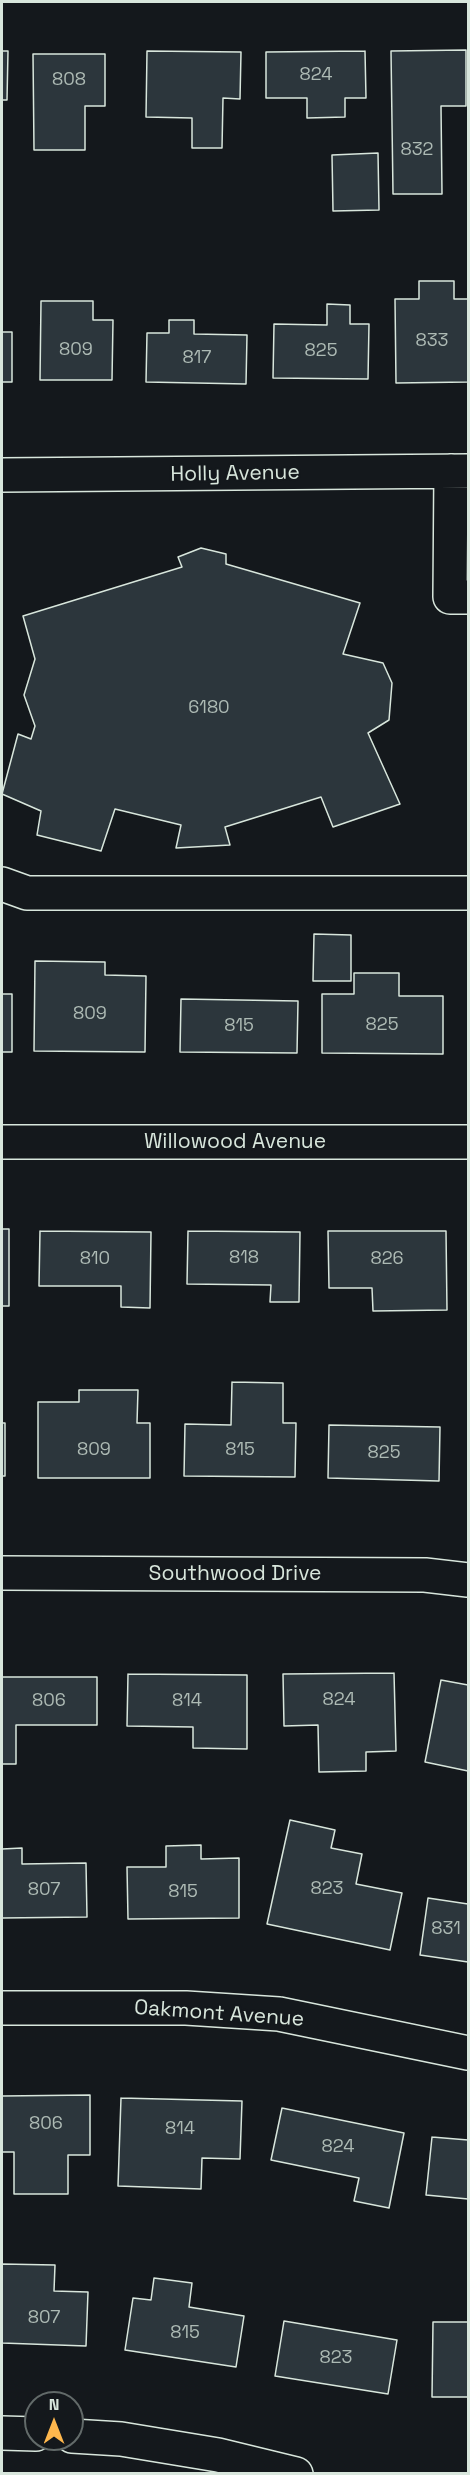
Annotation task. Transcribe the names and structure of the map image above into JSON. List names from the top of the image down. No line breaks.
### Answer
{"streets":{"street":["Holly Avenue","Willowood Avenue","Southwood Drive","Oakmont Avenue"]},"house_numbers":["824","808","832","833","809","825","817","6180","809","825","815","818","810","826","809","815","825","824","806","814","823","807","815","831","806","814","824","807","815","823"],"north":"top"}
